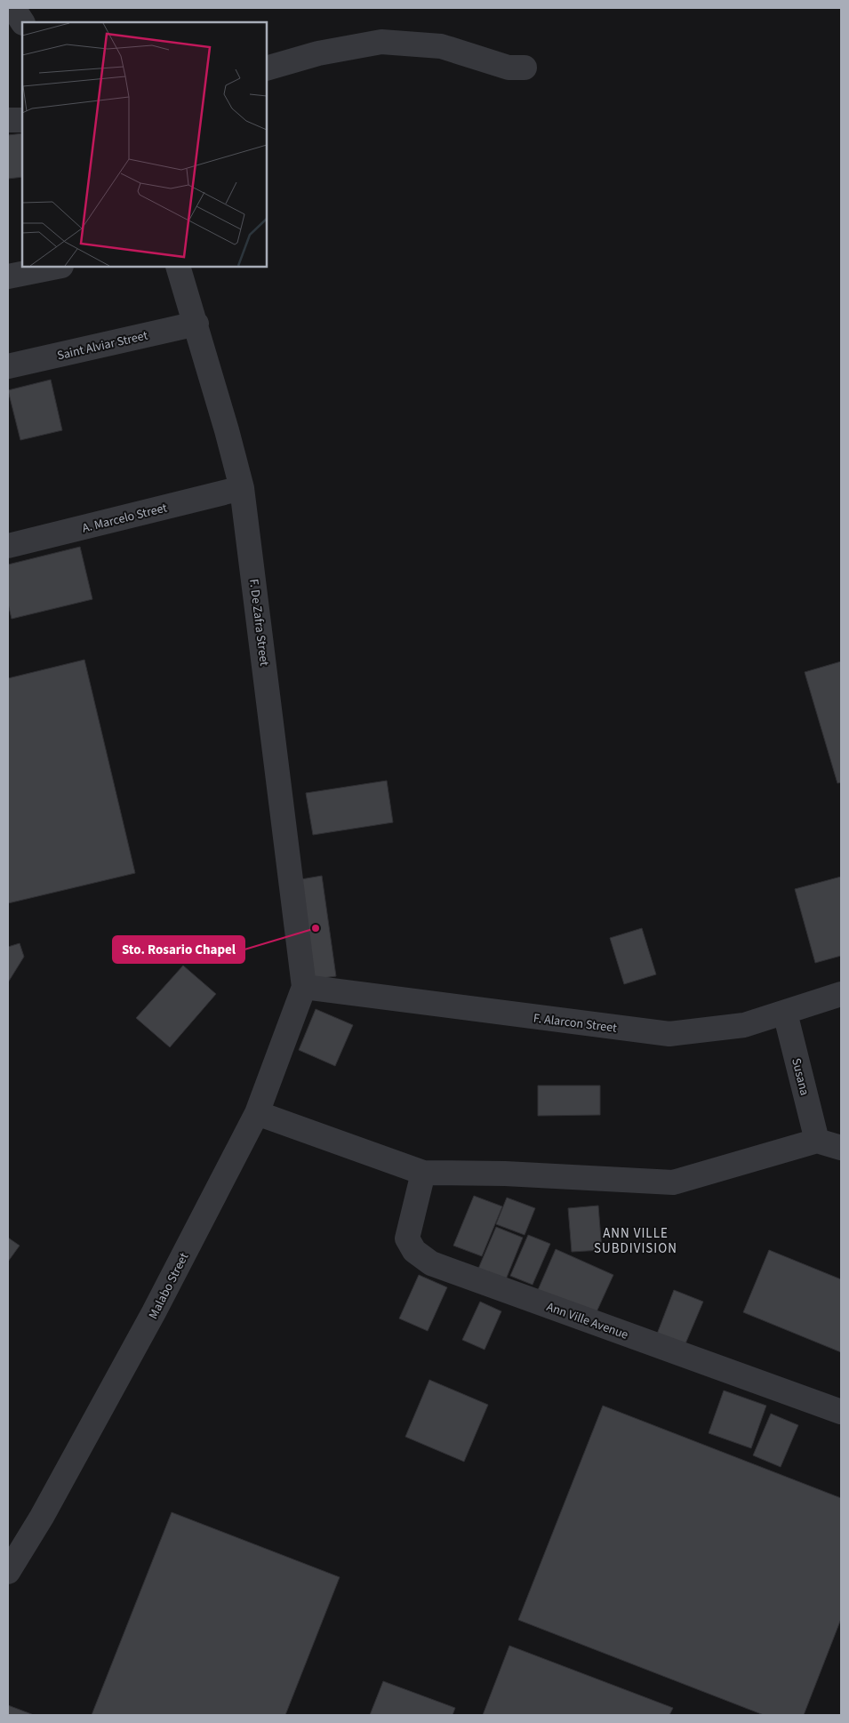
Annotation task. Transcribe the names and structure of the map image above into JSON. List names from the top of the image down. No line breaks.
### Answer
{"streets":{"street":["Saint Alviar Street","A. Marcelo Street","F. De Zafra Street","F. Alarcon Street","Susana","Malabo Street","Ann Ville Avenue"]},"crossings":[["Saint Alviar Street","F. De Zafra Street"],["A. Marcelo Street","F. De Zafra Street"],["F. De Zafra Street","F. Alarcon Street"],["F. De Zafra Street","Malabo Street"],["F. Alarcon Street","Susana"],["F. Alarcon Street","Malabo Street"]],"districts":["ANN VILLE SUBDIVISION"],"places":["Sto. Rosario Chapel"]}
